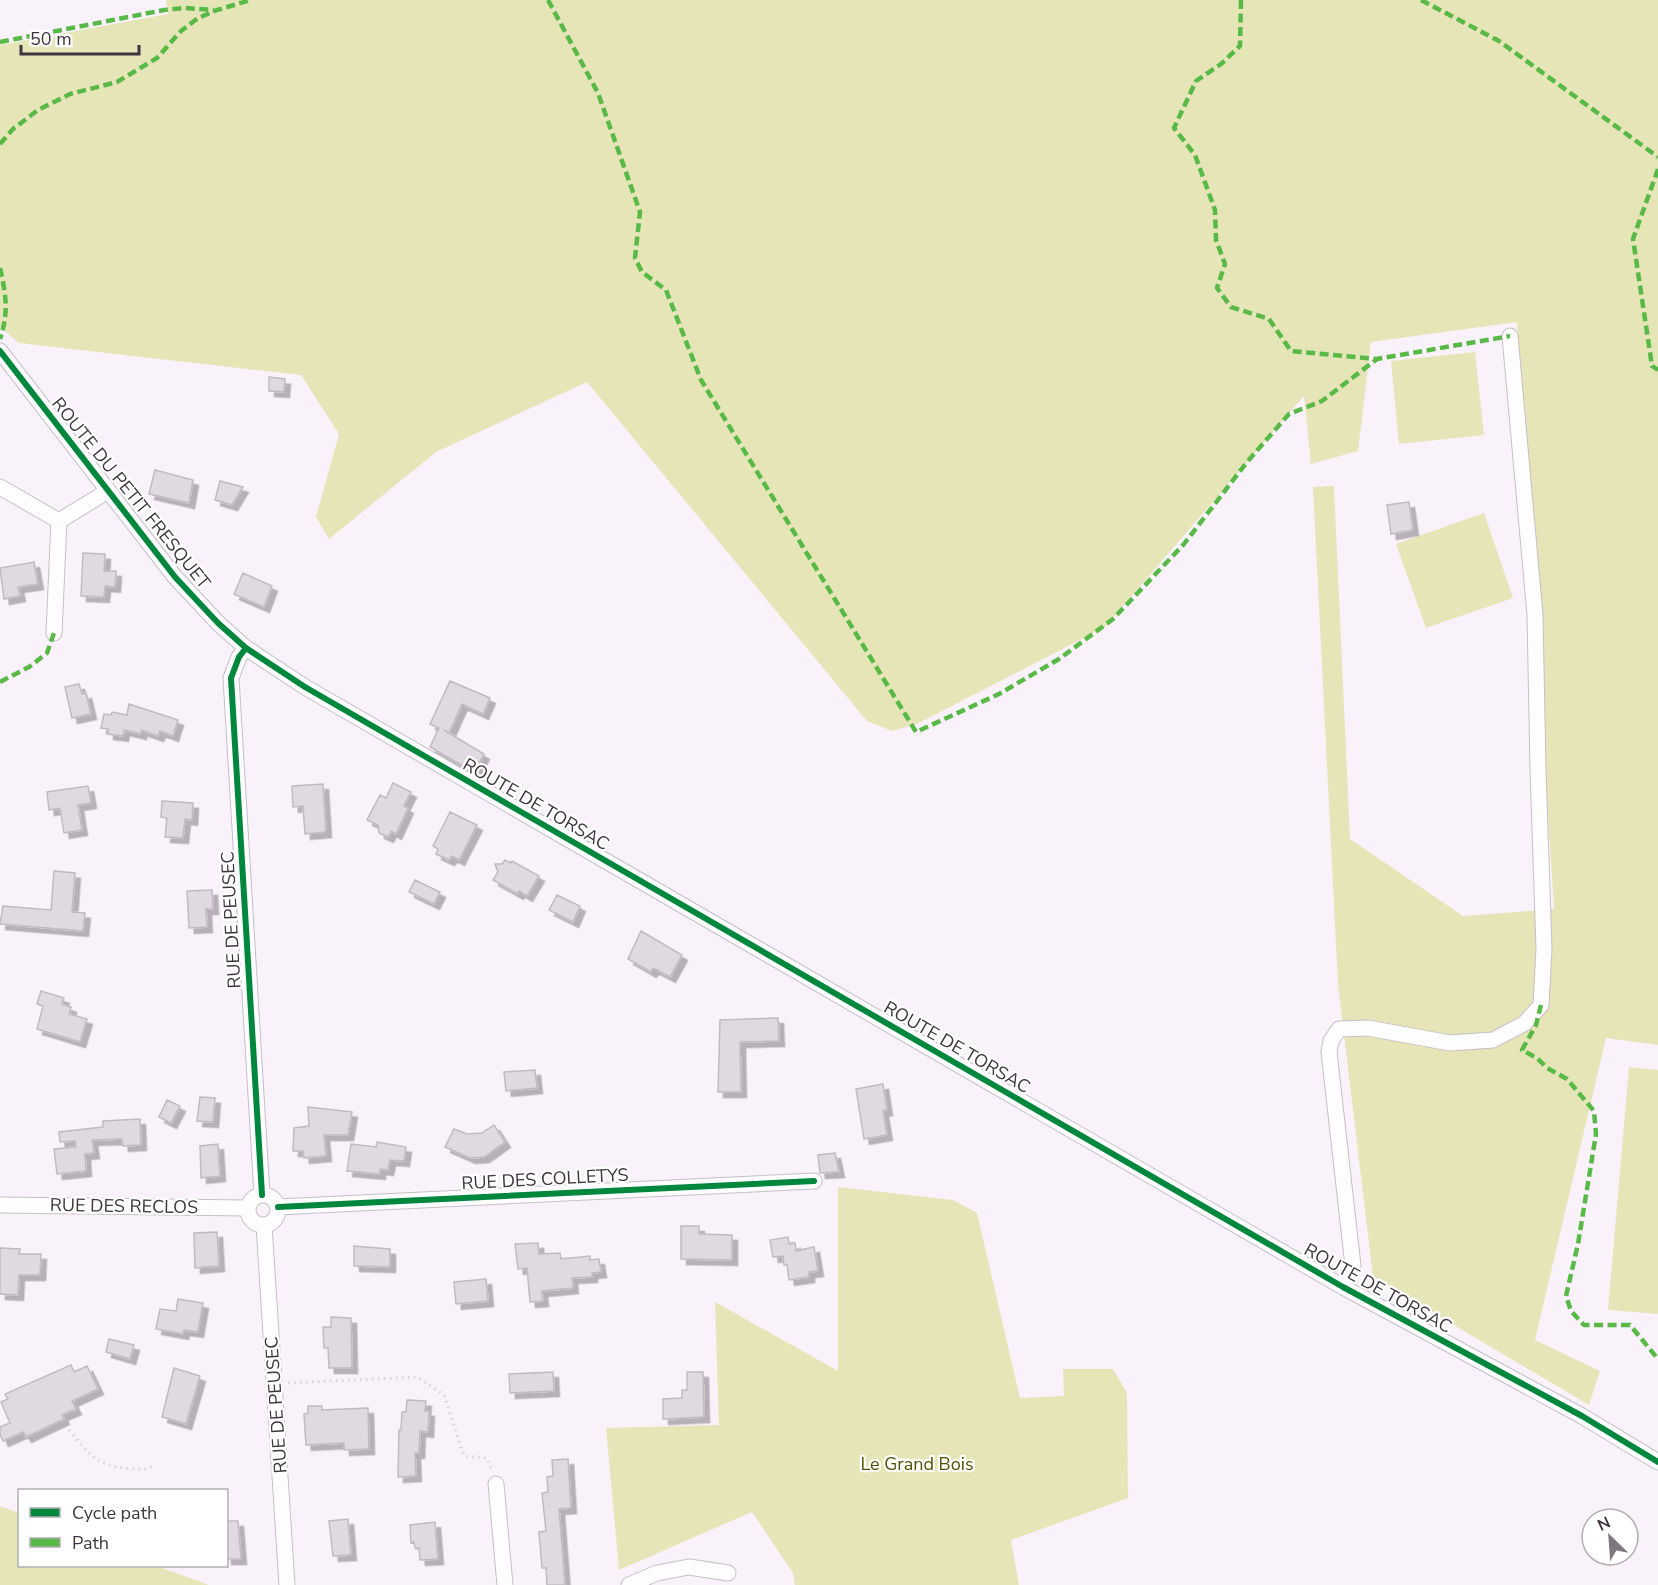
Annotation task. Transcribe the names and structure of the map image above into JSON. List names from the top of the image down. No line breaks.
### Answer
{"streets":{"street":["ROUTE DU PETIT FRESQUET","ROUTE DE TORSAC","RUE DE PEUSEC","RUE DES COLLETYS","RUE DES RECLOS"]},"crossings":[["ROUTE DU PETIT FRESQUET","ROUTE DE TORSAC"],["ROUTE DU PETIT FRESQUET","RUE DE PEUSEC"],["ROUTE DE TORSAC","RUE DE PEUSEC"],["RUE DE PEUSEC","RUE DES COLLETYS"],["RUE DE PEUSEC","RUE DES RECLOS"],["RUE DES COLLETYS","RUE DES RECLOS"]],"parks":["Le Grand Bois"],"legend":["Cycle path","Path"],"scale_bar":"50 m","north":"top left"}
